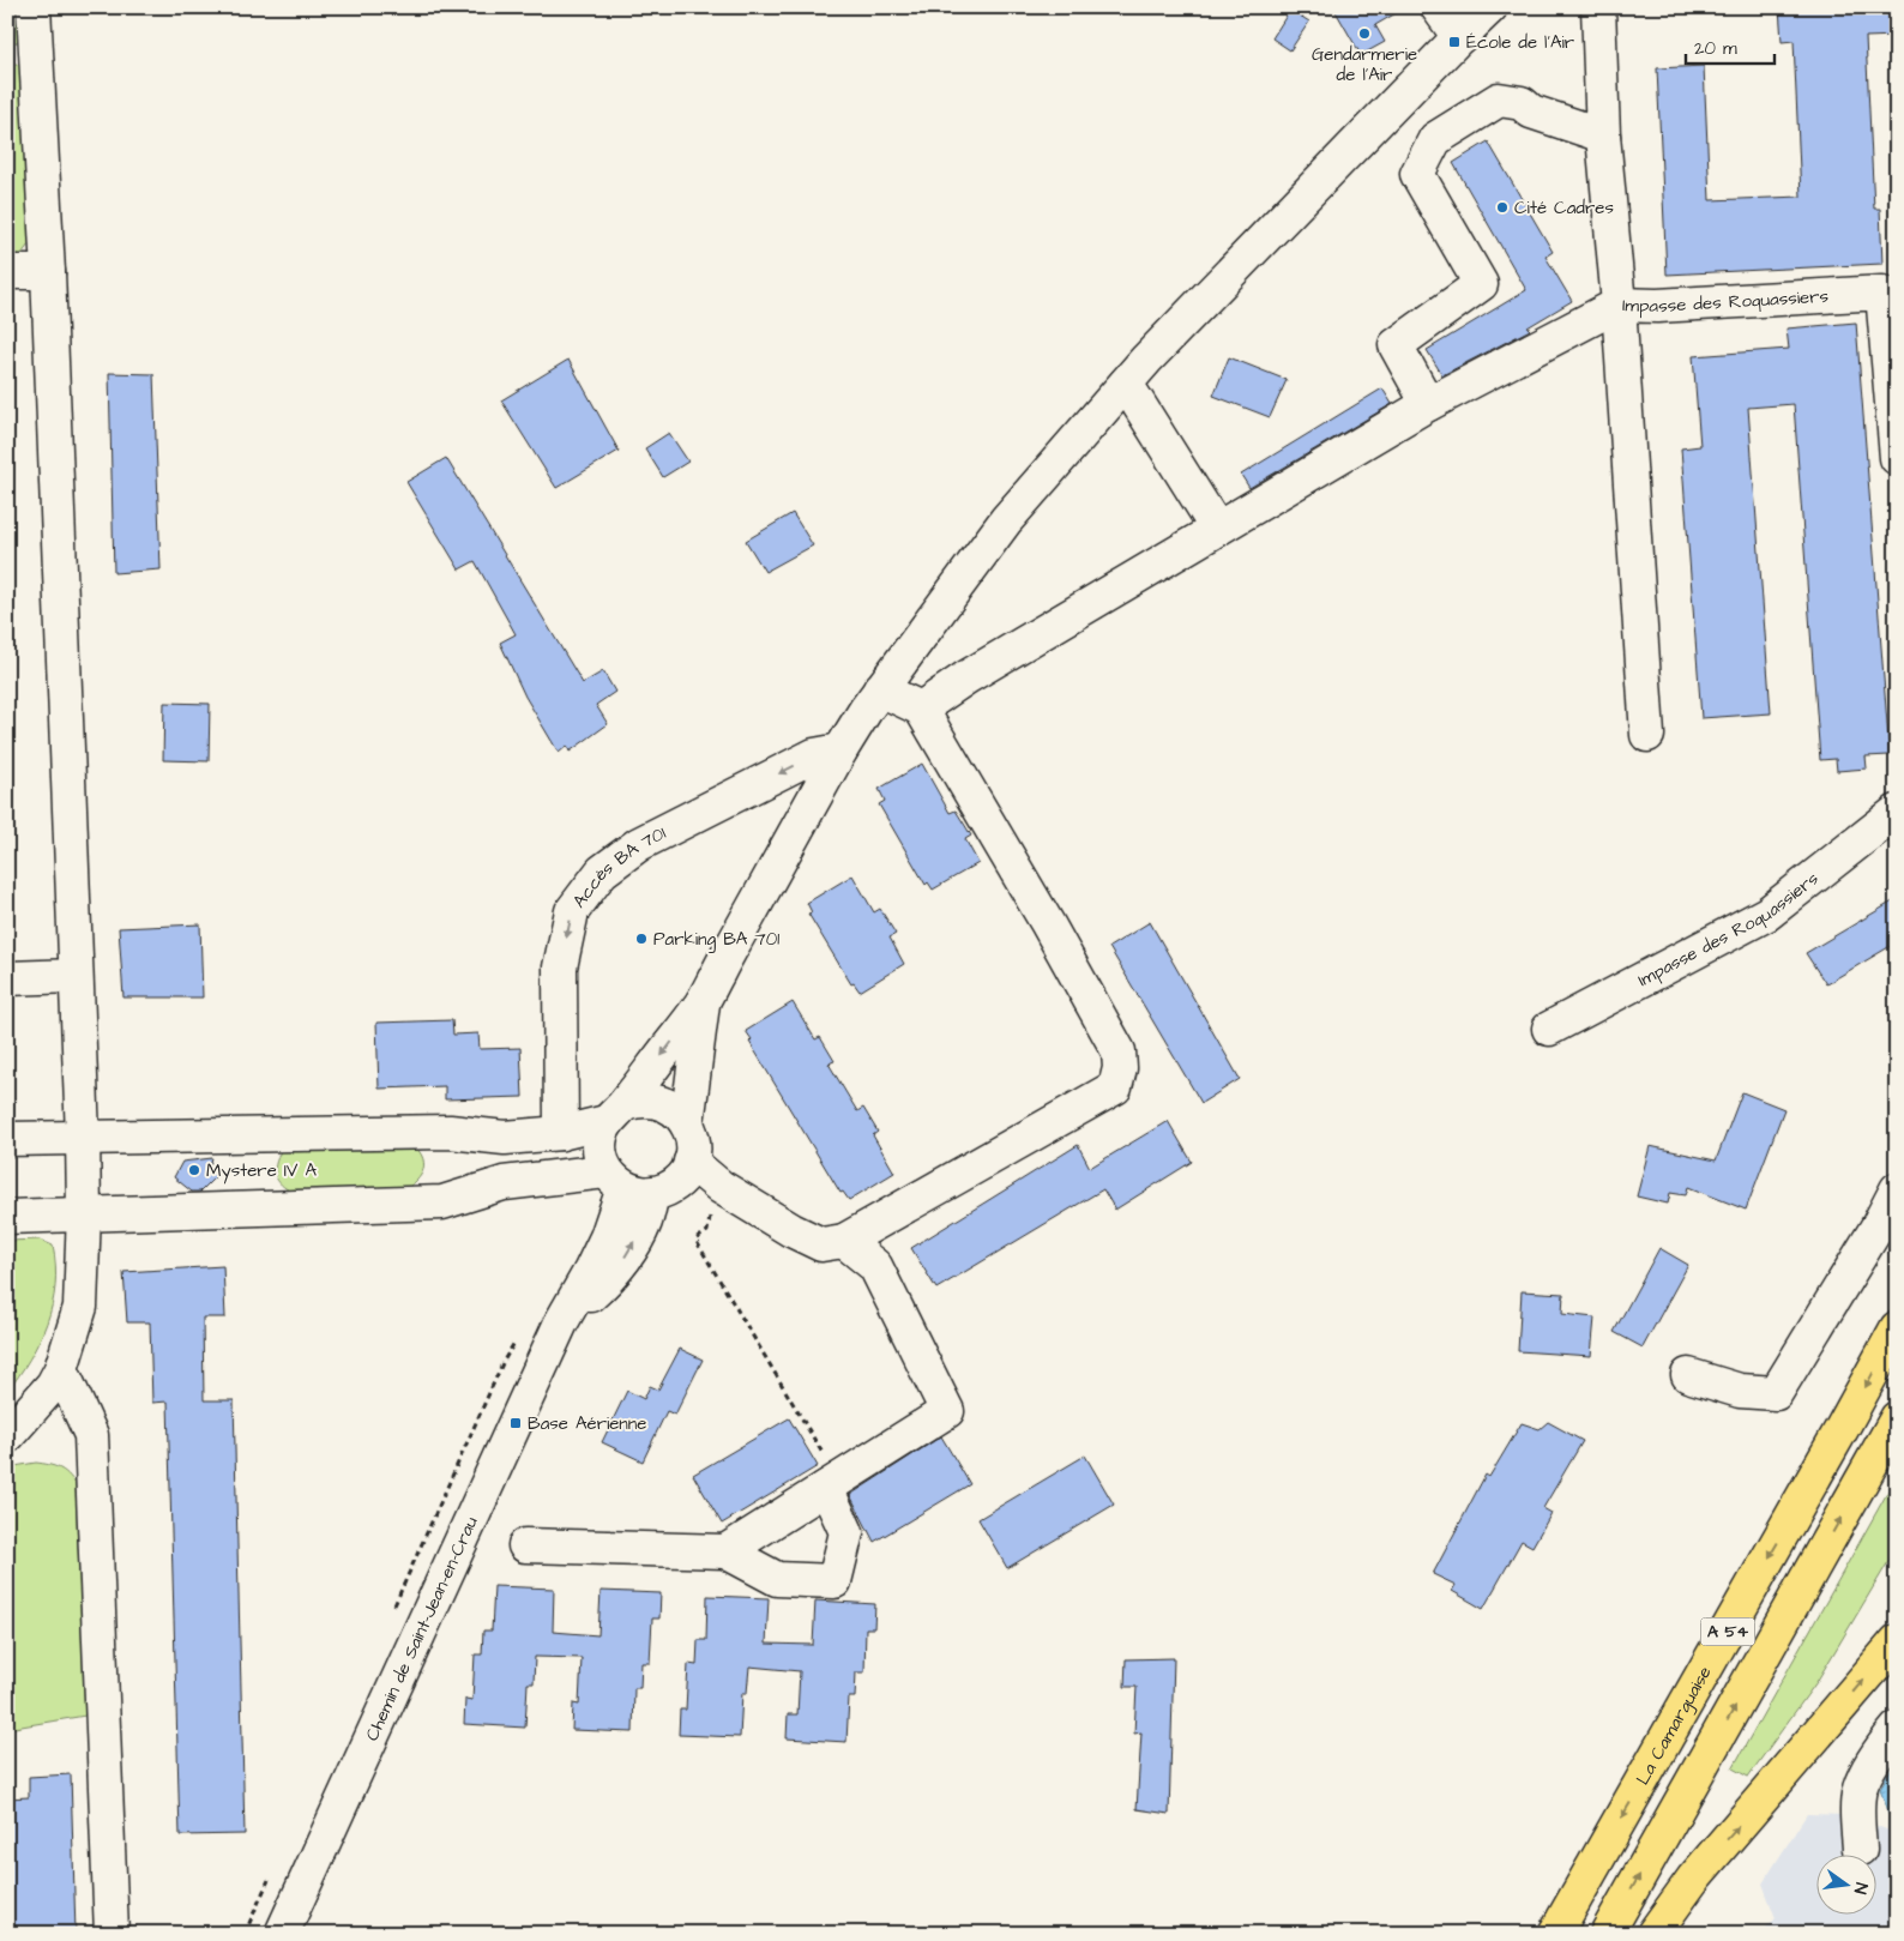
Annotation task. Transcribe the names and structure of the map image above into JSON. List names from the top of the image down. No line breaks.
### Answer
{"streets":{"highway":["A 54","La Camarguaise"],"street":["Impasse des Roquassiers","Accès BA 701","Chemin de Saint-Jean-en-Crau"]},"places":{"other":["Gendarmerie de l'Air","Cité Cadres","Parking BA 701","Mystere IV A"],"transit":["École de l'Air","Base Aérienne"]},"scale_bar":"20 m","north":"right"}
